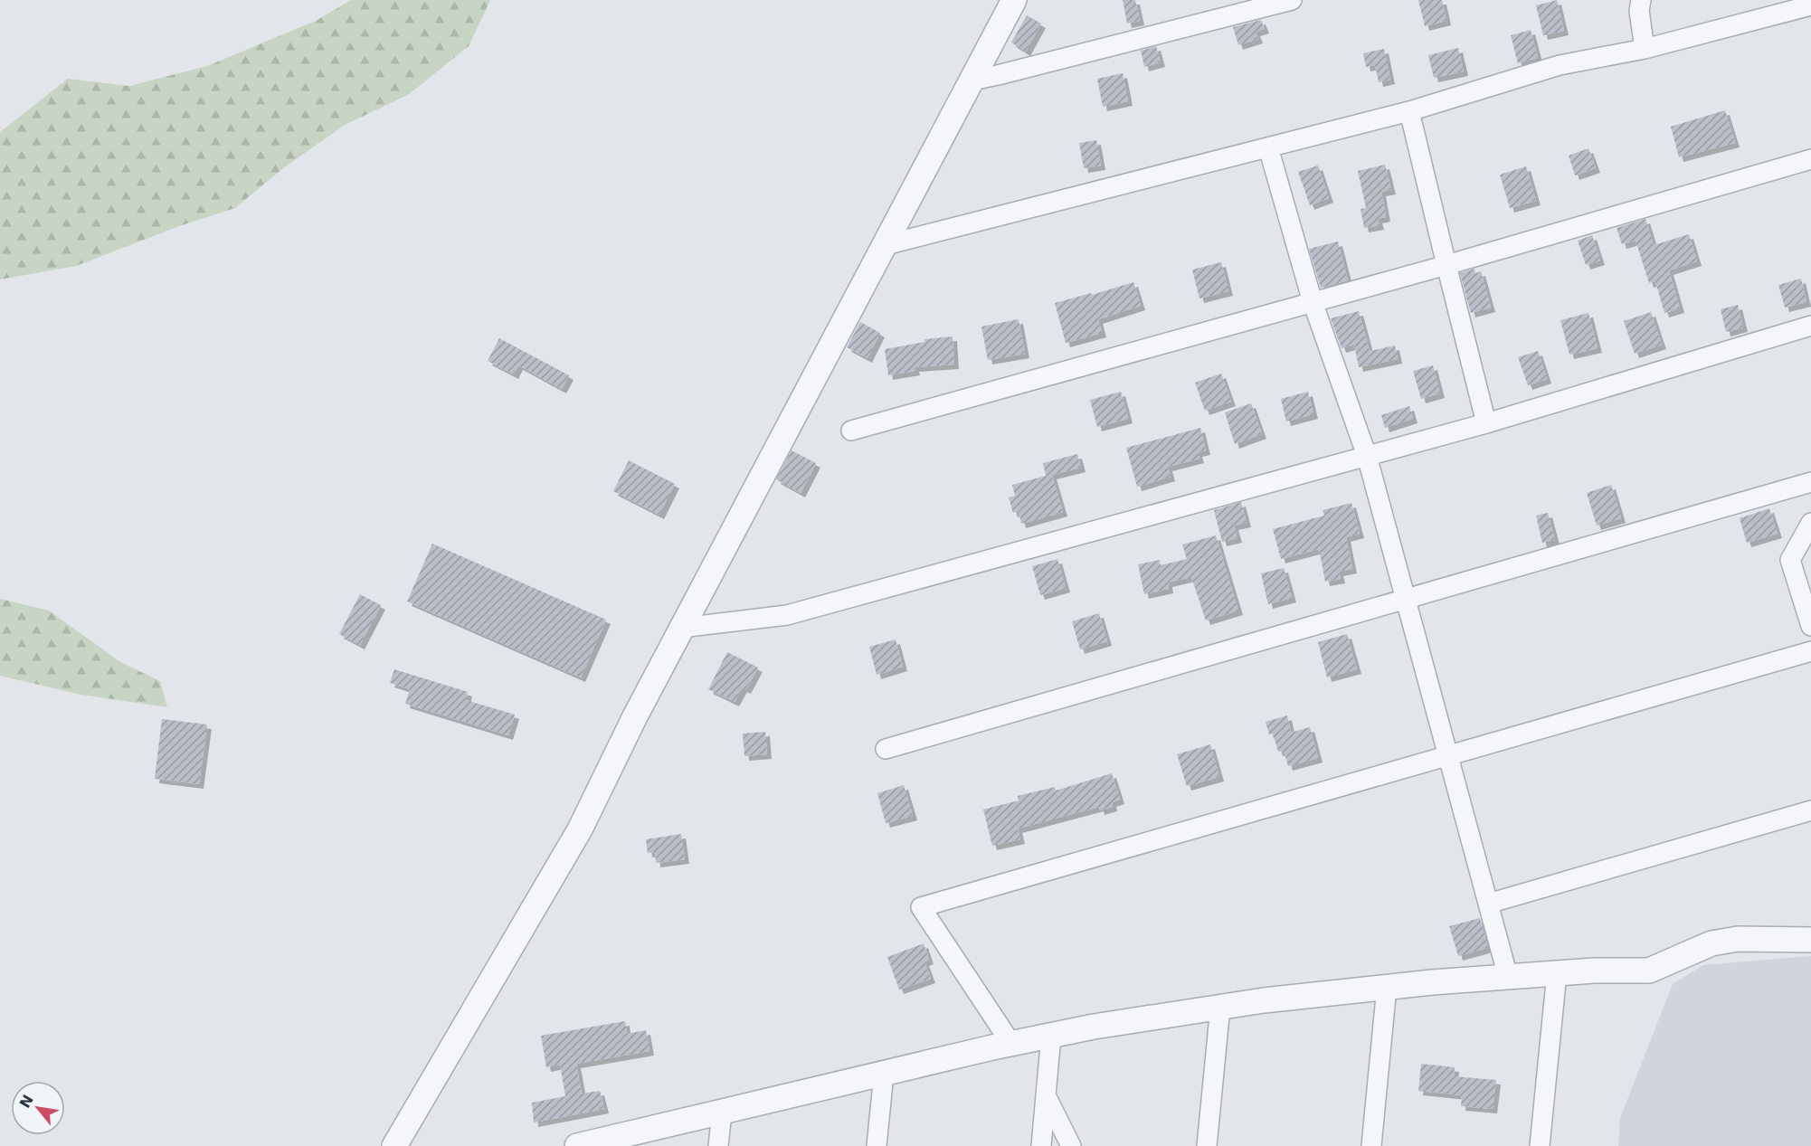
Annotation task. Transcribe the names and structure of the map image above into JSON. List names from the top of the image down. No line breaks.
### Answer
{"north":"top left"}
